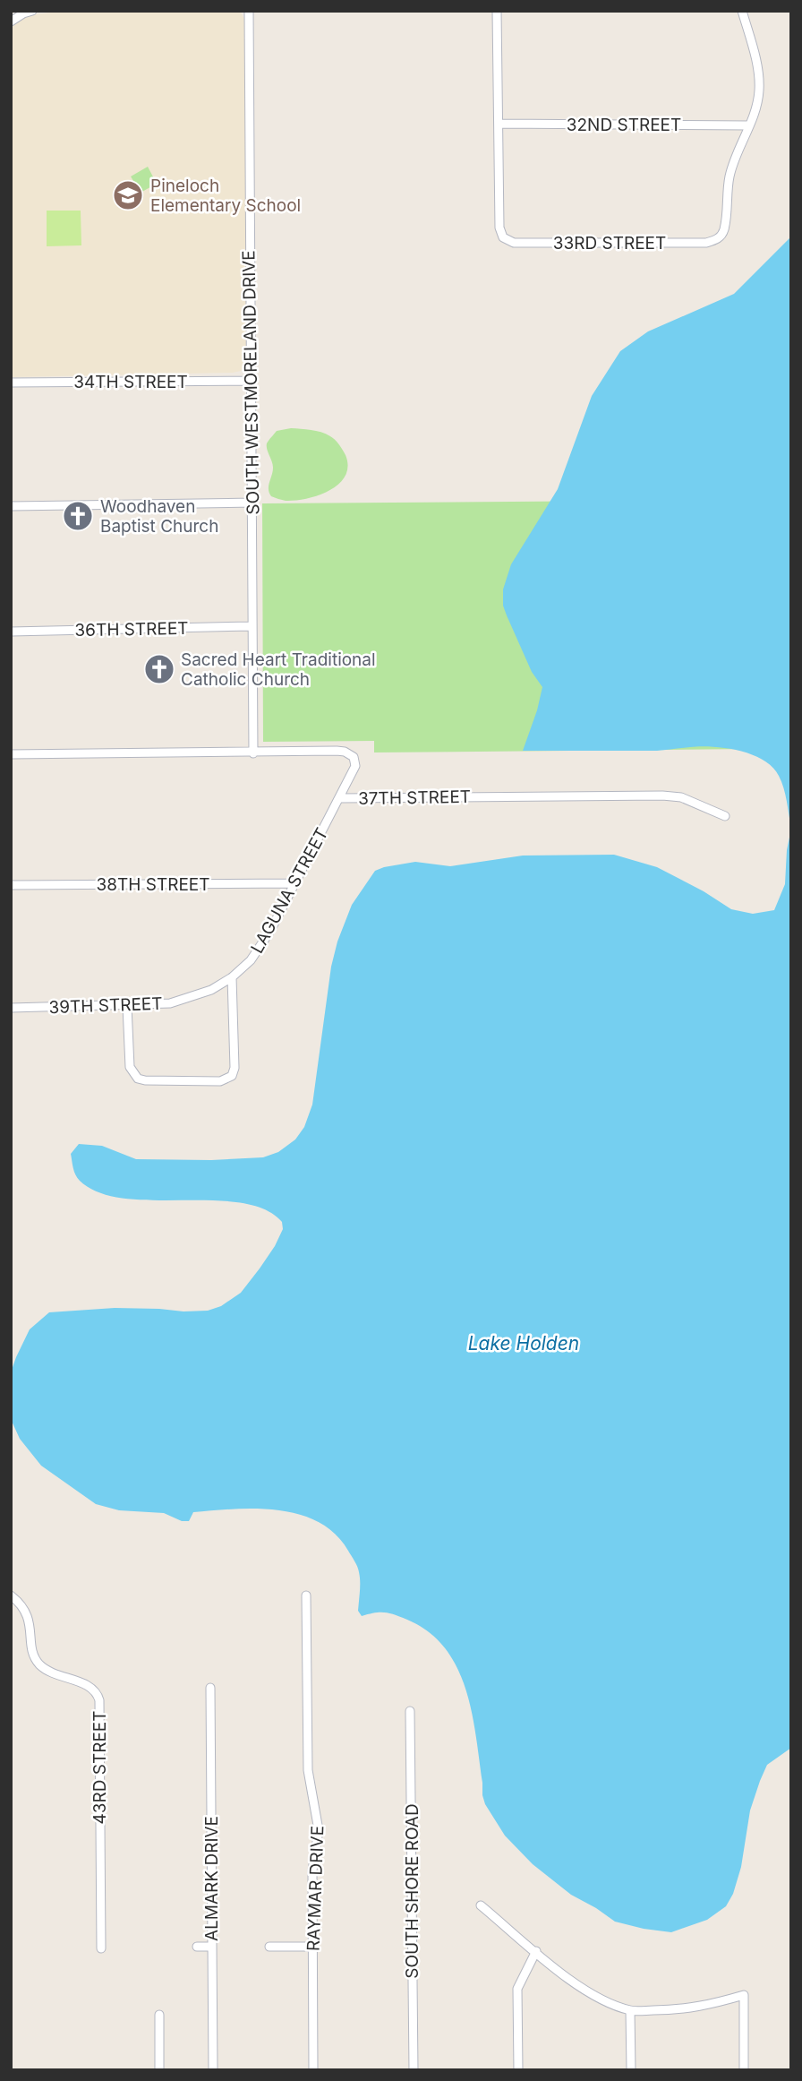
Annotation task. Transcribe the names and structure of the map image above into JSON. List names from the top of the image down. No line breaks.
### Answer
{"streets":{"street":["32ND STREET","33RD STREET","34TH STREET","SOUTH WESTMORELAND DRIVE","36TH STREET","37TH STREET","38TH STREET","LAGUNA STREET","39TH STREET","43RD STREET","ALMARK DRIVE","RAYMAR DRIVE","SOUTH SHORE ROAD"]},"crossings":[["32ND STREET","33RD STREET"],["34TH STREET","SOUTH WESTMORELAND DRIVE"],["SOUTH WESTMORELAND DRIVE","36TH STREET"],["SOUTH WESTMORELAND DRIVE","37TH STREET"],["37TH STREET","LAGUNA STREET"],["38TH STREET","LAGUNA STREET"],["LAGUNA STREET","39TH STREET"]],"water":["Lake Holden"],"places":{"school or university":["Pineloch Elementary School"],"church":["Woodhaven Baptist Church","Sacred Heart Traditional Catholic Church"]}}
